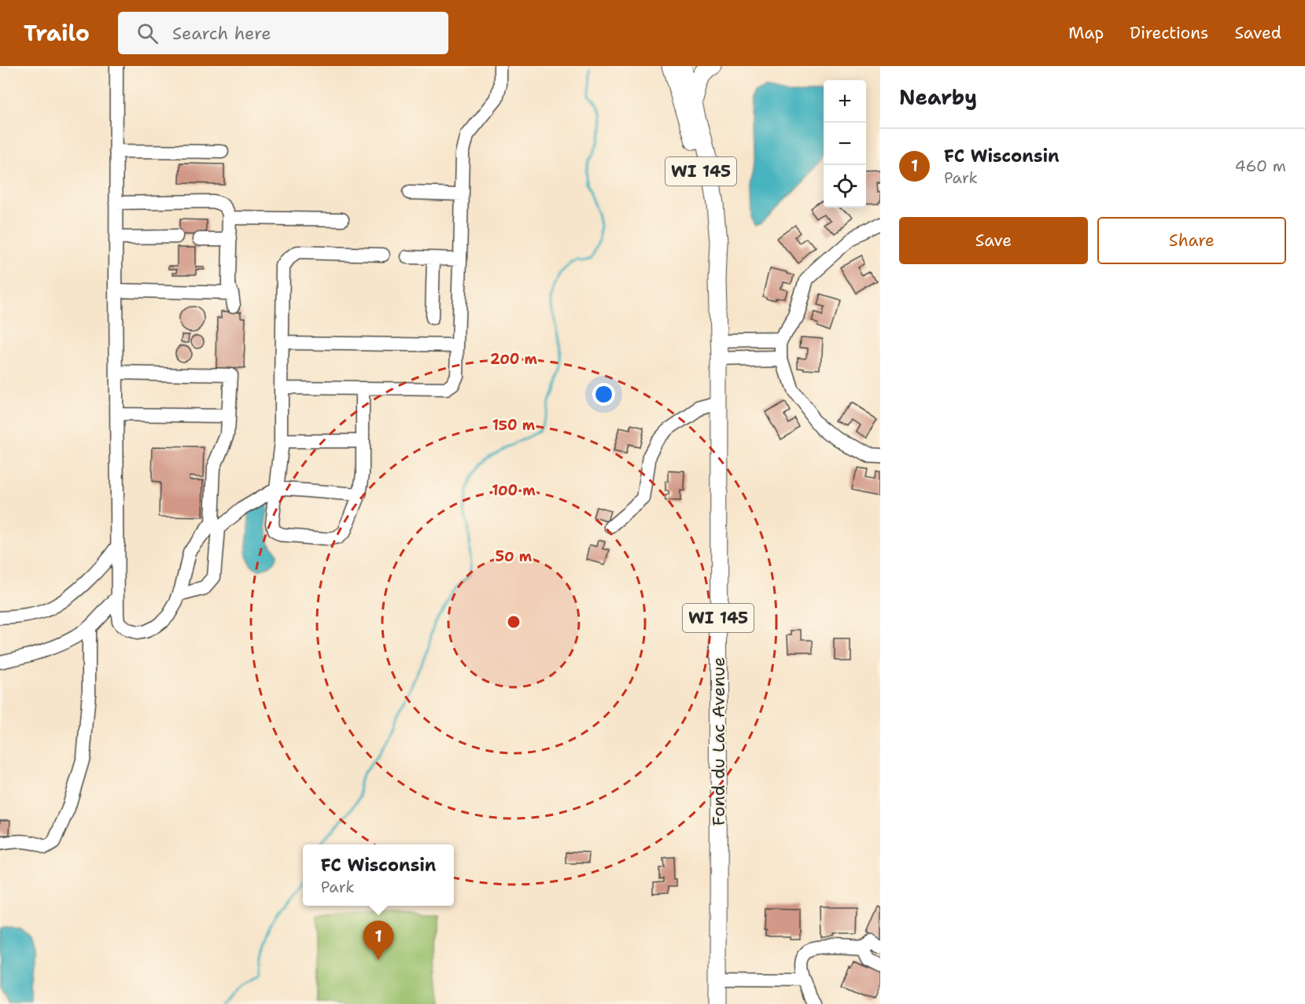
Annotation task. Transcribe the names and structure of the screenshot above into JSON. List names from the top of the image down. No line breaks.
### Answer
{"streets":{"main road":["WI 145","Fond du Lac Avenue"]},"page":{"header":"Trailo","search":"Search here","nav":["Map","Directions","Saved"],"heading":"Nearby","map_buttons":["+","−"],"list":[{"mark":"1","name":"FC Wisconsin","note":"Park","value":"460 m"}],"buttons":["Save","Share"],"popup":["FC Wisconsin","Park"],"pins":"1"},"rings":["200 m","150 m","100 m","50 m"]}
